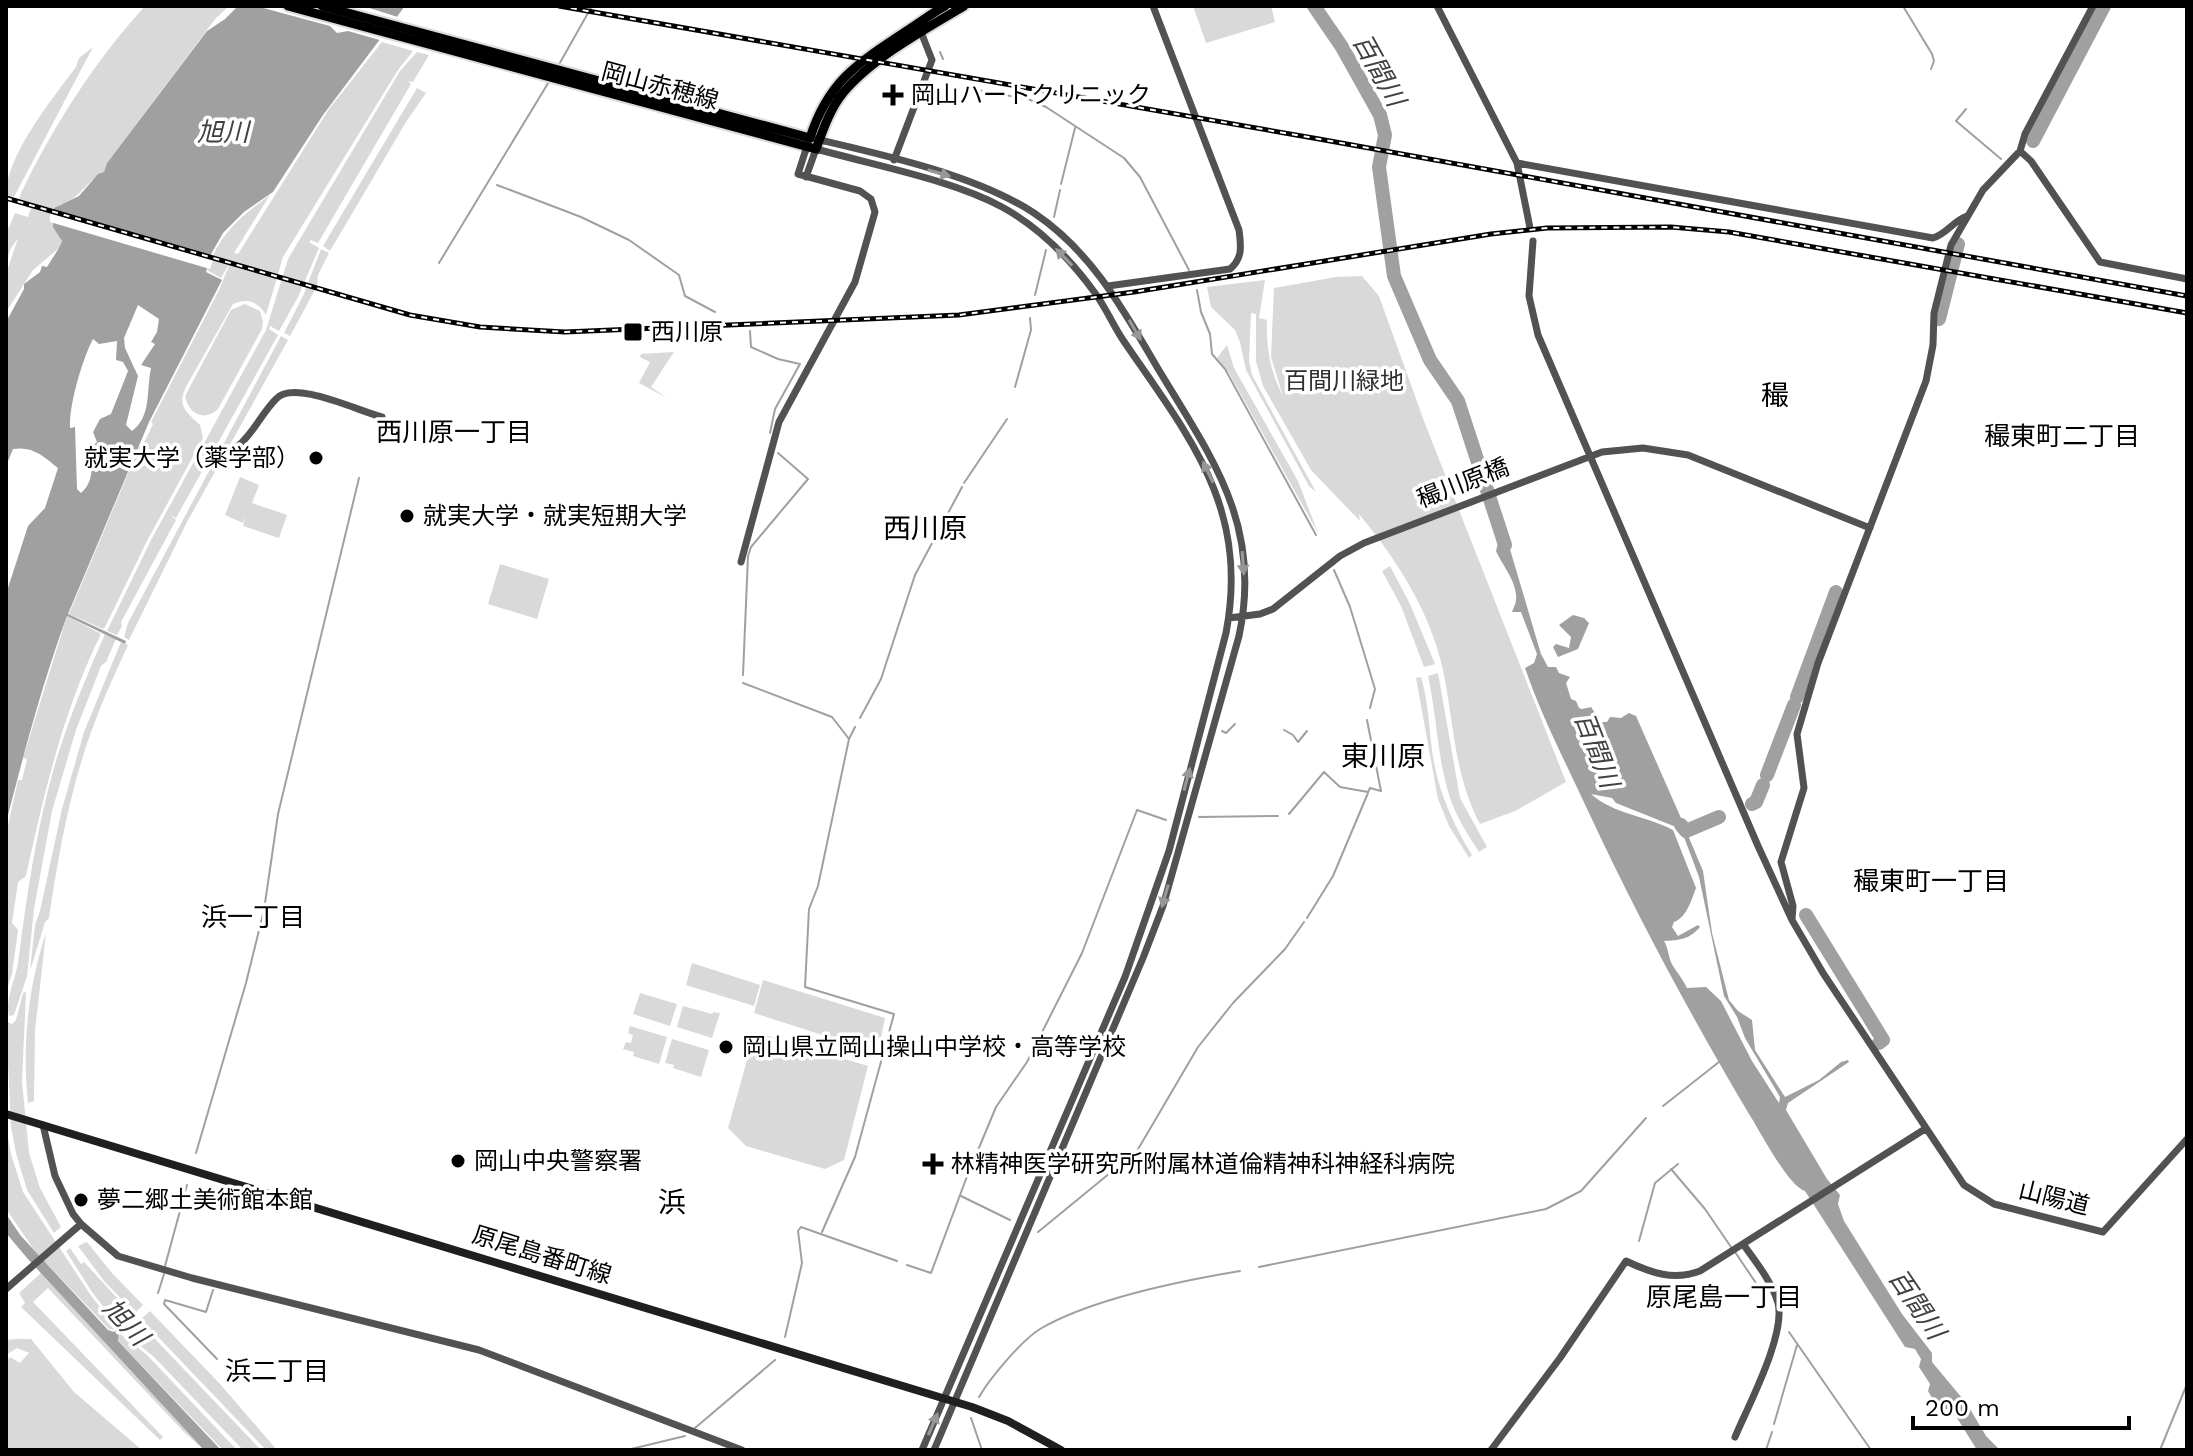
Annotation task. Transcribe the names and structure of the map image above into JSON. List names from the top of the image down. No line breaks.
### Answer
{"streets":{"main road":["岡山赤穂線","原尾島番町線"],"street":["穝川原橋","山陽道"]},"districts":["穝","西川原一丁目","穝東町二丁目","西川原","東川原","穝東町一丁目","浜一丁目","浜","原尾島一丁目","浜二丁目"],"water":["百間川","旭川"],"parks":["百間川緑地"],"places":{"health":["岡山ハートクリニック","林精神医学研究所附属林道倫精神科神経科病院"],"transit":["西川原"],"other":["就実大学（薬学部）","就実大学・就実短期大学","岡山県立岡山操山中学校・高等学校","岡山中央警察署","夢二郷土美術館本館"]},"scale_bar":"200 m"}
